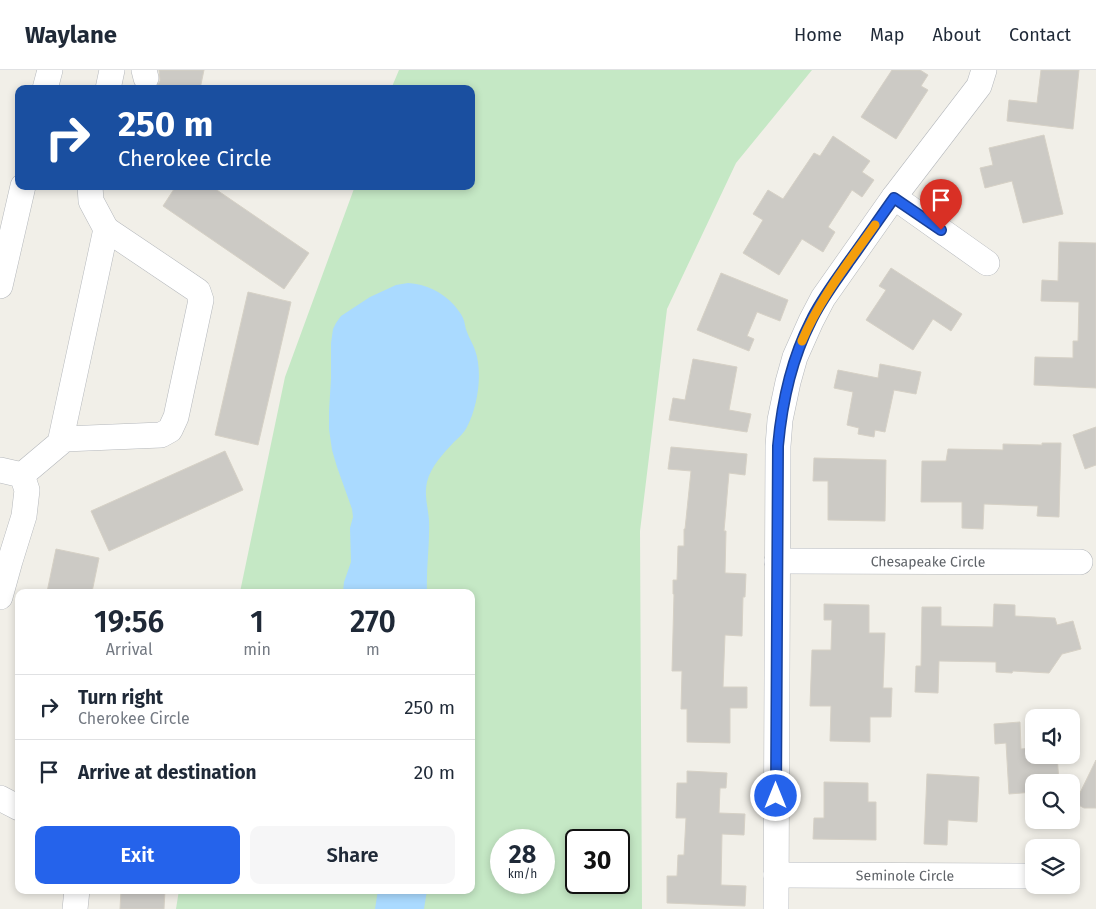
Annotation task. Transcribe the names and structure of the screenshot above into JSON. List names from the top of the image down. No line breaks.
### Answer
{"streets":{"street":["Chesapeake Circle","Seminole Circle"]},"page":{"header":"Waylane","nav":["Home","Map","About","Contact"],"turn":["250 m","Cherokee Circle"],"eta":["19:56","Arrival","1","min","270","m"],"list":[{"name":"Turn right","note":"Cherokee Circle","value":"250 m"},{"name":"Arrive at destination","value":"20 m"}],"buttons":["Exit","Share"],"speed":"28 km/h","limit":"30"}}
